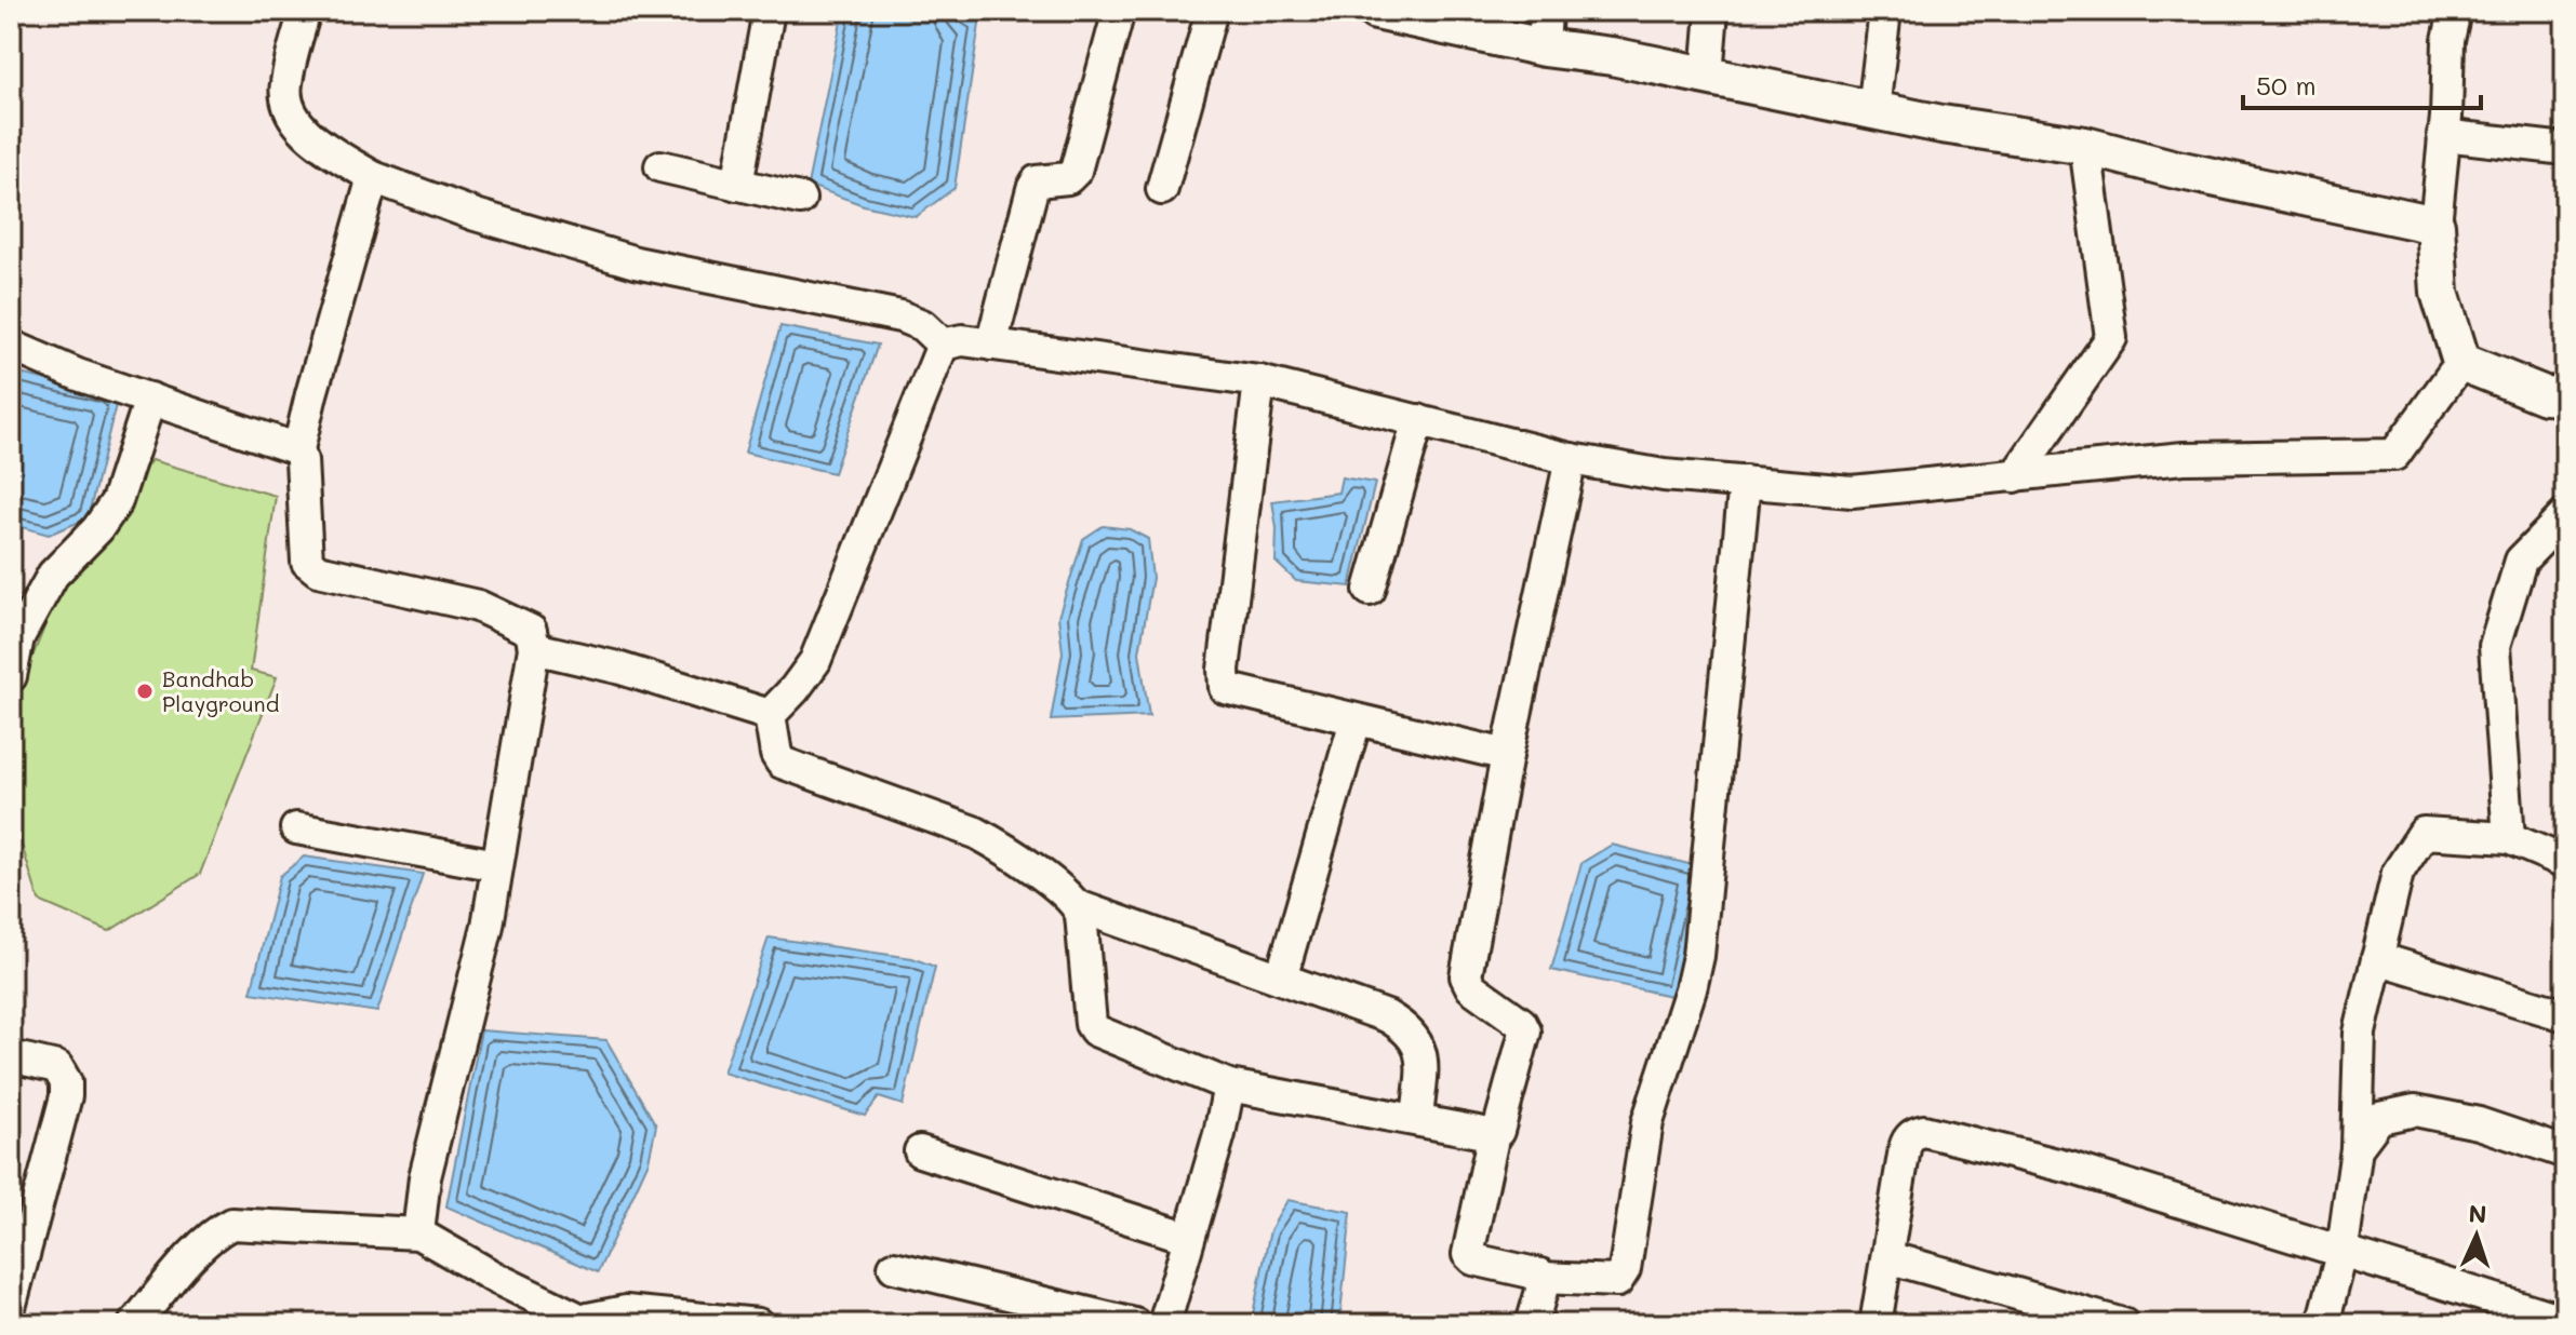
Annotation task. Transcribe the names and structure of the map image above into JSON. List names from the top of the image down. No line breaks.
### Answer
{"places":["Bandhab Playground"],"scale_bar":"50 m","north":"top"}
